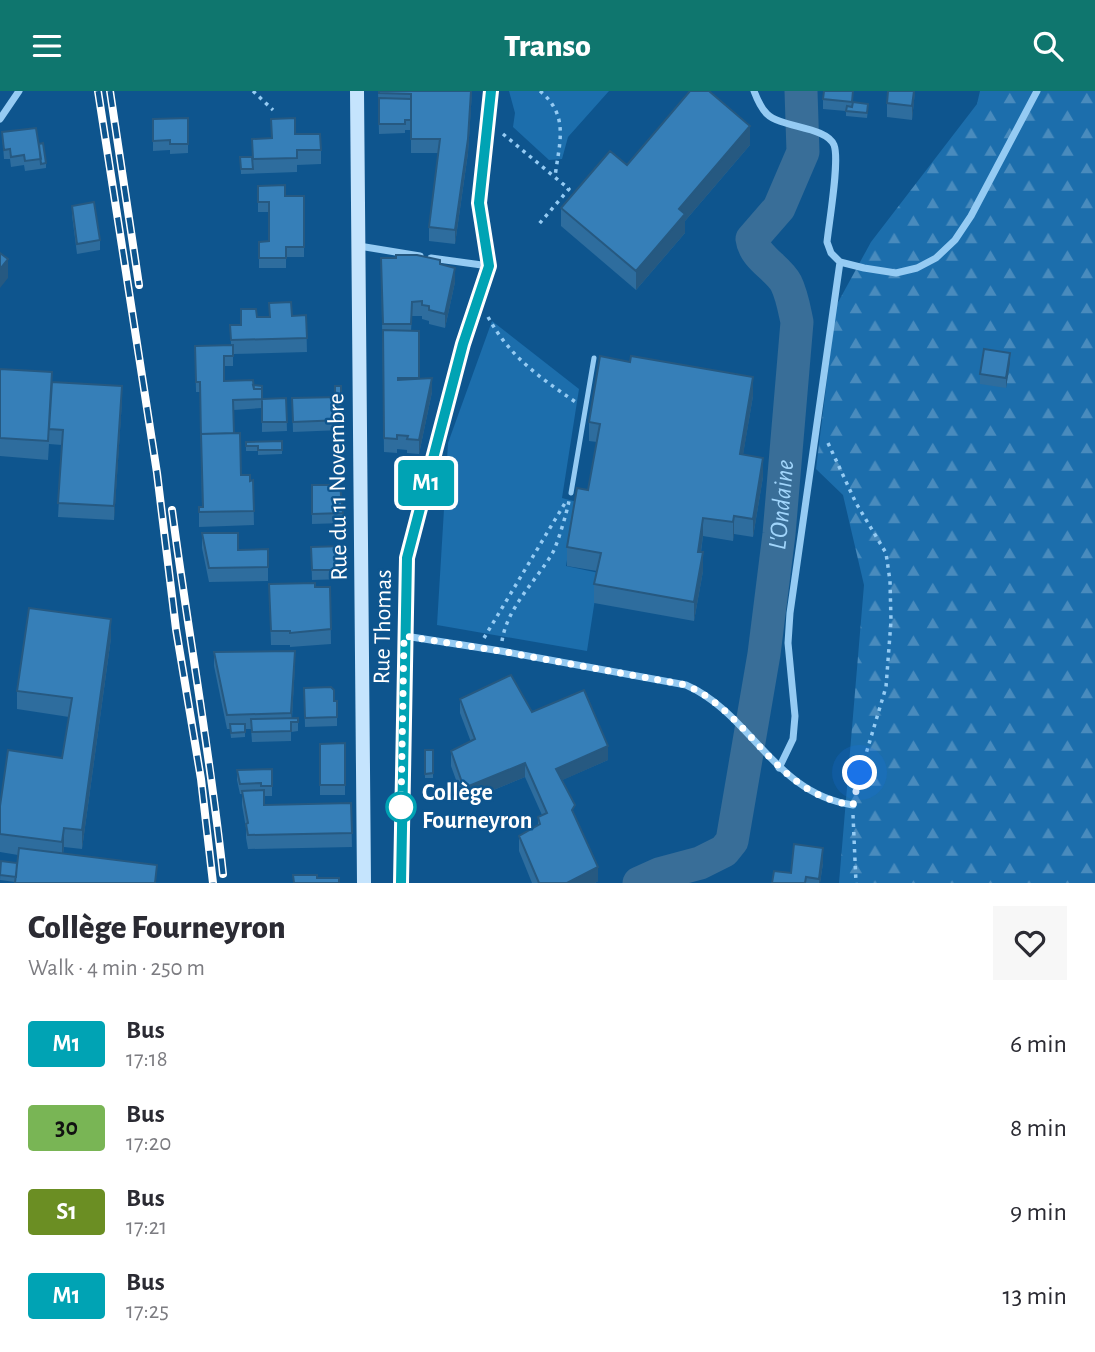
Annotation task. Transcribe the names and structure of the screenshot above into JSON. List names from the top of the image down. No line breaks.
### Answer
{"streets":{"main road":["Rue du 11 Novembre","Rue Thomas"]},"water":["L'Ondaine"],"places":["Collège Fourneyron"],"lines":["bus line M1"],"page":{"header":"Transo","on_map":"M1","heading":["Collège Fourneyron","Walk · 4 min · 250 m"],"list":[{"mark":"M1","name":"Bus","note":"17:18","value":"6 min"},{"mark":"30","name":"Bus","note":"17:20","value":"8 min"},{"mark":"S1","name":"Bus","note":"17:21","value":"9 min"},{"mark":"M1","name":"Bus","note":"17:25","value":"13 min"}]}}
